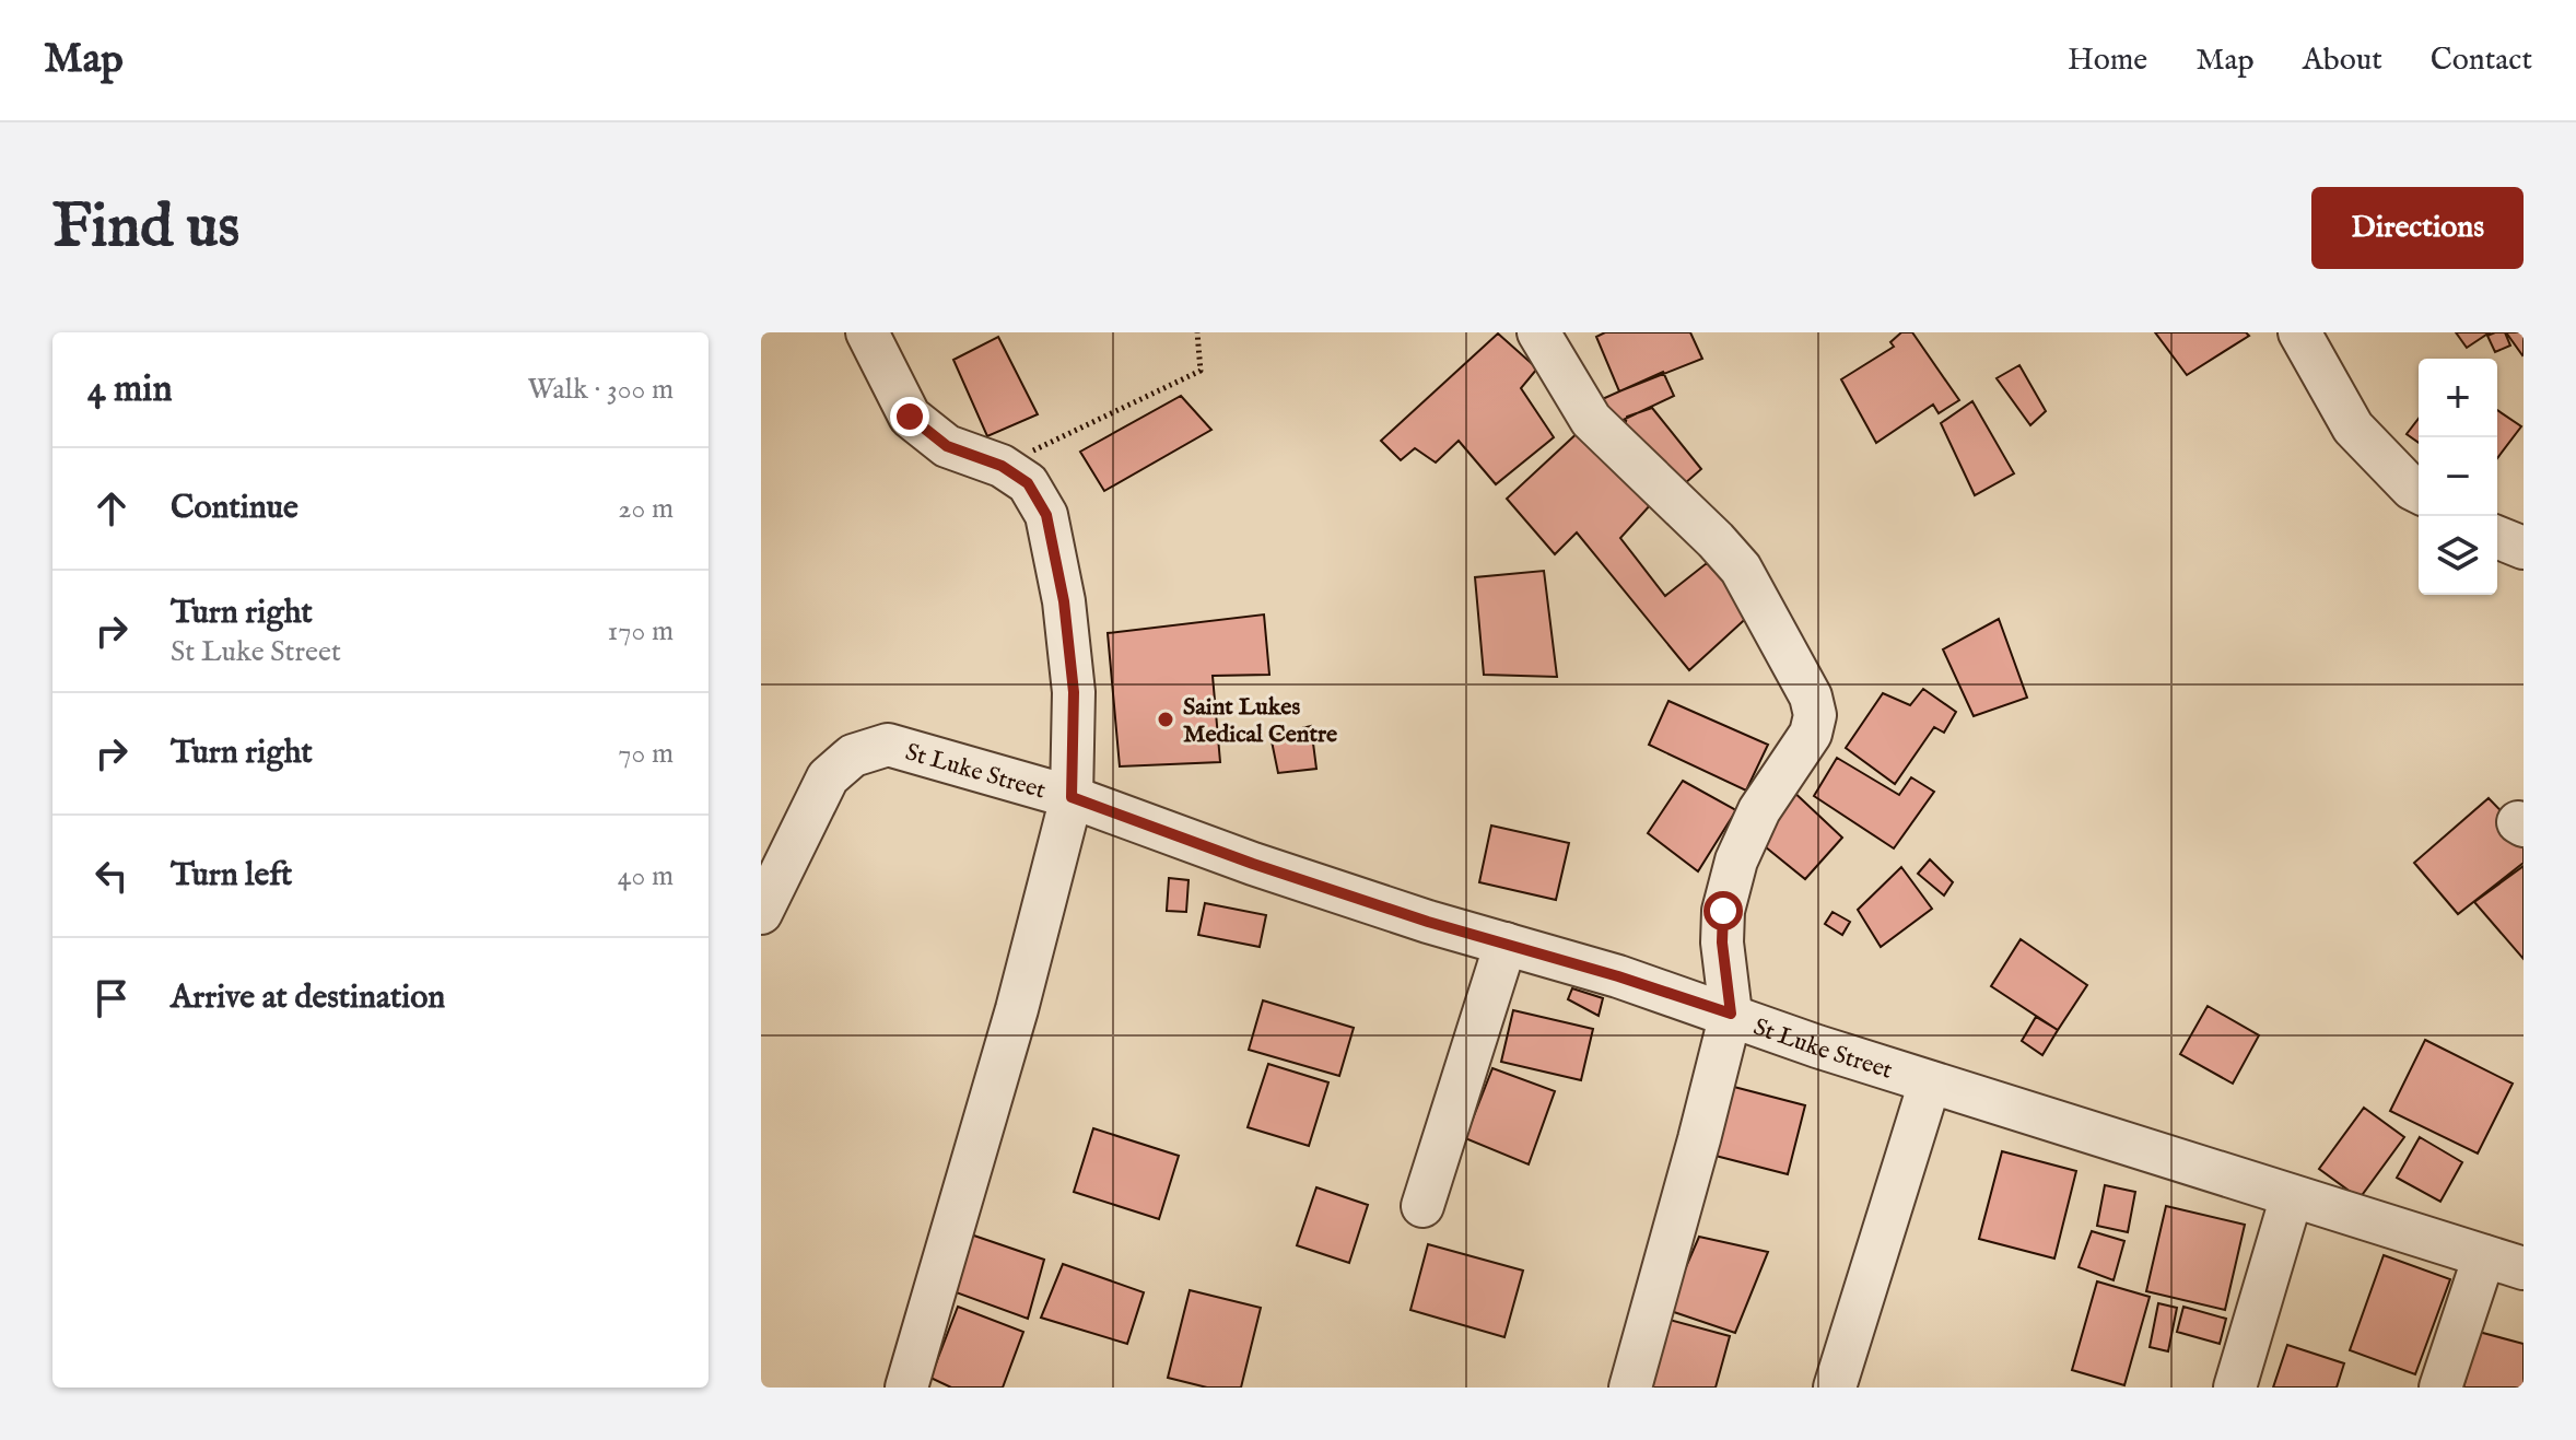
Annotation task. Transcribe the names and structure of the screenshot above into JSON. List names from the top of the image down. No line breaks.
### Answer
{"streets":{"street":["St Luke Street"]},"places":["Saint Lukes Medical Centre"],"page":{"header":"Map","nav":["Home","Map","About","Contact"],"buttons":"Directions","title":"Find us","heading":["4 min","Walk · 300 m"],"map_buttons":["+","−"],"list":[["Continue","20 m"],["Turn right","St Luke Street","170 m"],["Turn right","70 m"],["Turn left","40 m"],"Arrive at destination"]}}
